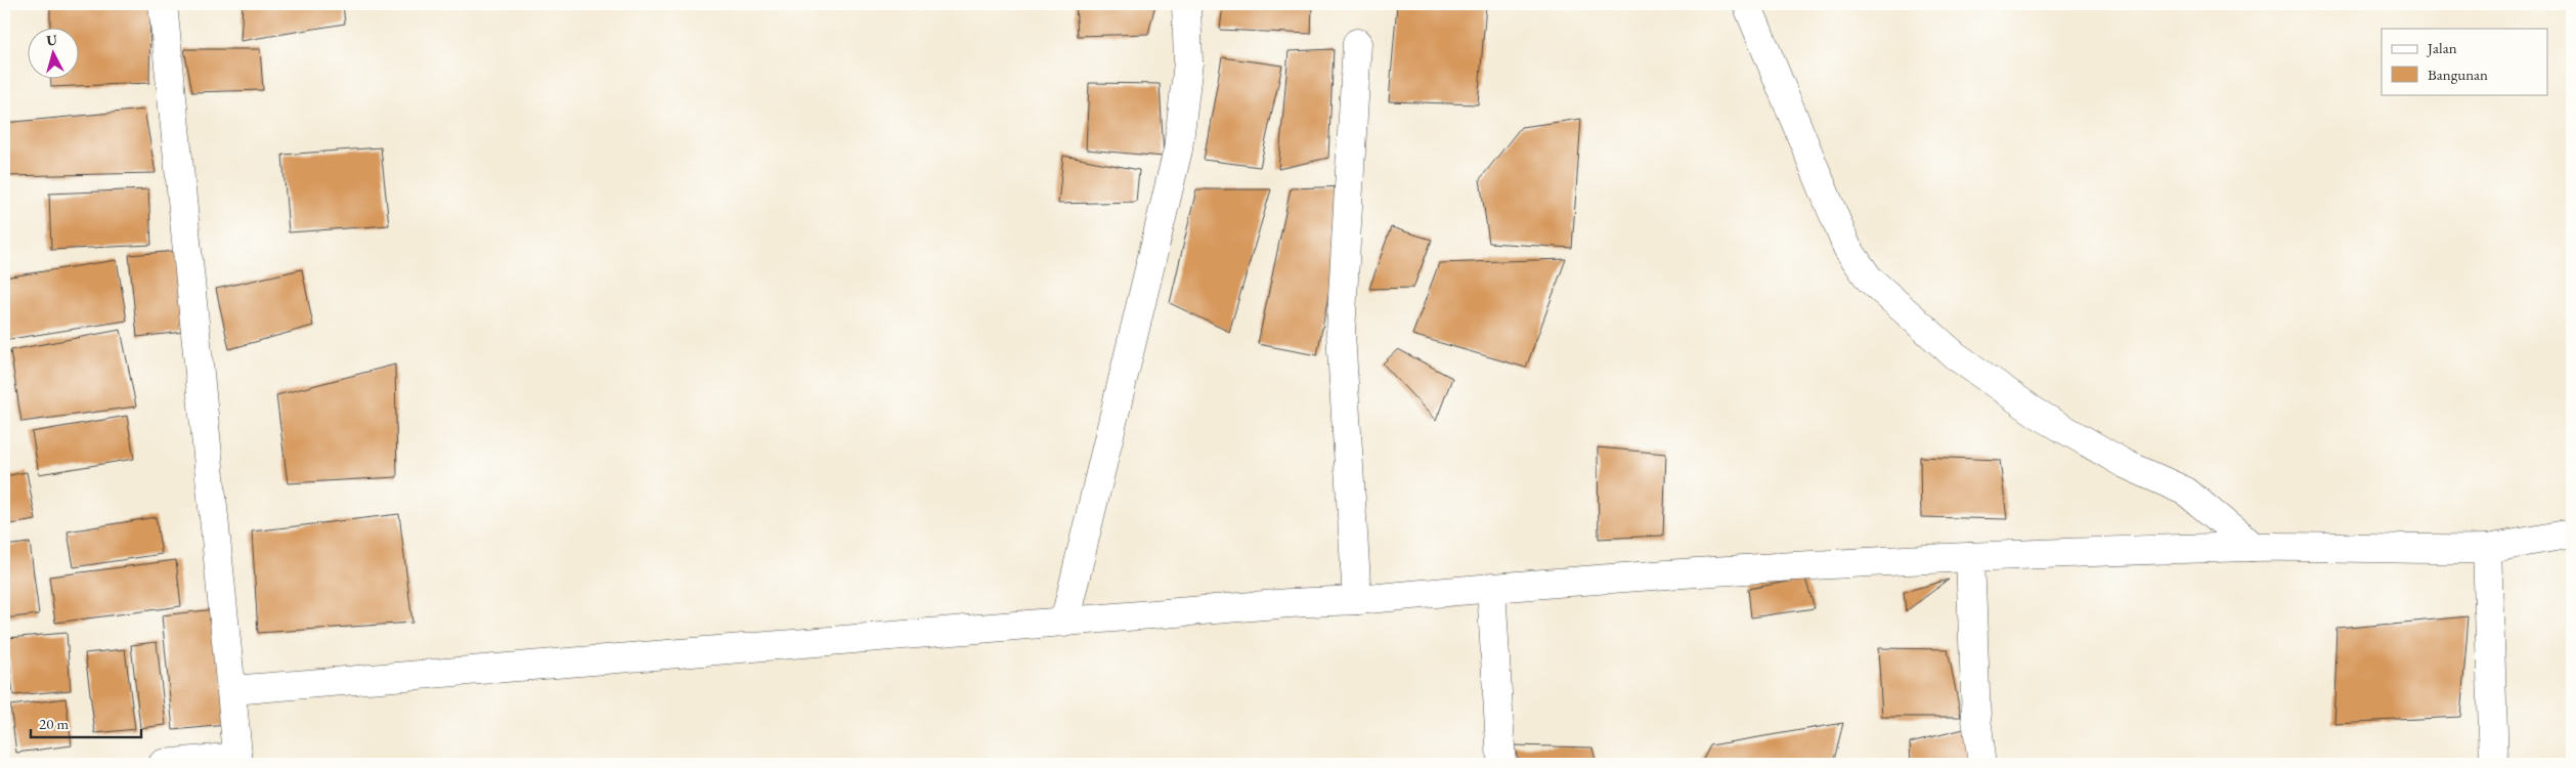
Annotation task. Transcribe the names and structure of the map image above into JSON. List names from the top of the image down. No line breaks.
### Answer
{"legend":["Jalan","Bangunan"],"scale_bar":"20 m","north":"top"}
